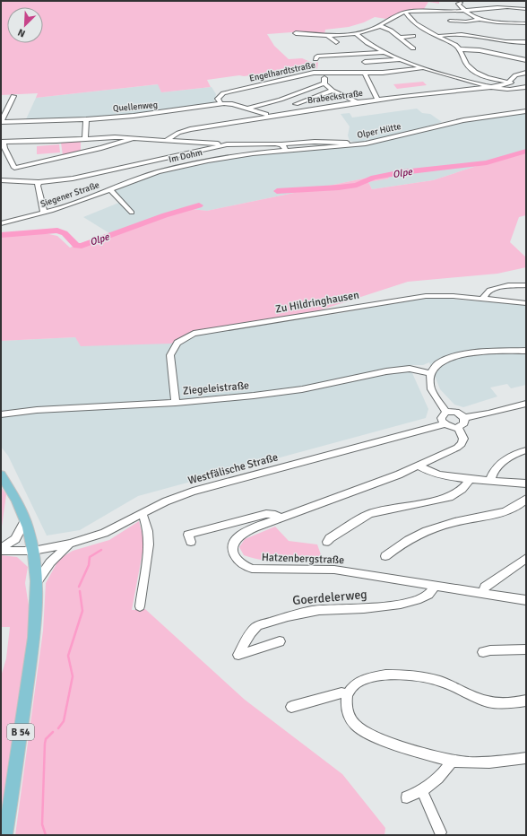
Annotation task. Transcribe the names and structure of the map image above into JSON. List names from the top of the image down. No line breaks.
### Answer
{"streets":{"main road":["B 54"],"street":["Engelhardtstraße","Brabeckstraße","Quellenweg","Olper Hütte","Im Dohm","Siegener Straße","Zu Hildringhausen","Ziegeleistraße","Westfälische Straße","Hatzenbergstraße","Goerdelerweg"]},"crossings":[["Engelhardtstraße","Quellenweg"],["Brabeckstraße","Quellenweg"],["Olper Hütte","Im Dohm"],["Im Dohm","Siegener Straße"],["Zu Hildringhausen","Ziegeleistraße"],["Westfälische Straße","Hatzenbergstraße"],["Westfälische Straße","B 54"],["Hatzenbergstraße","Goerdelerweg"]],"water":["Olpe"],"north":"bottom left"}
